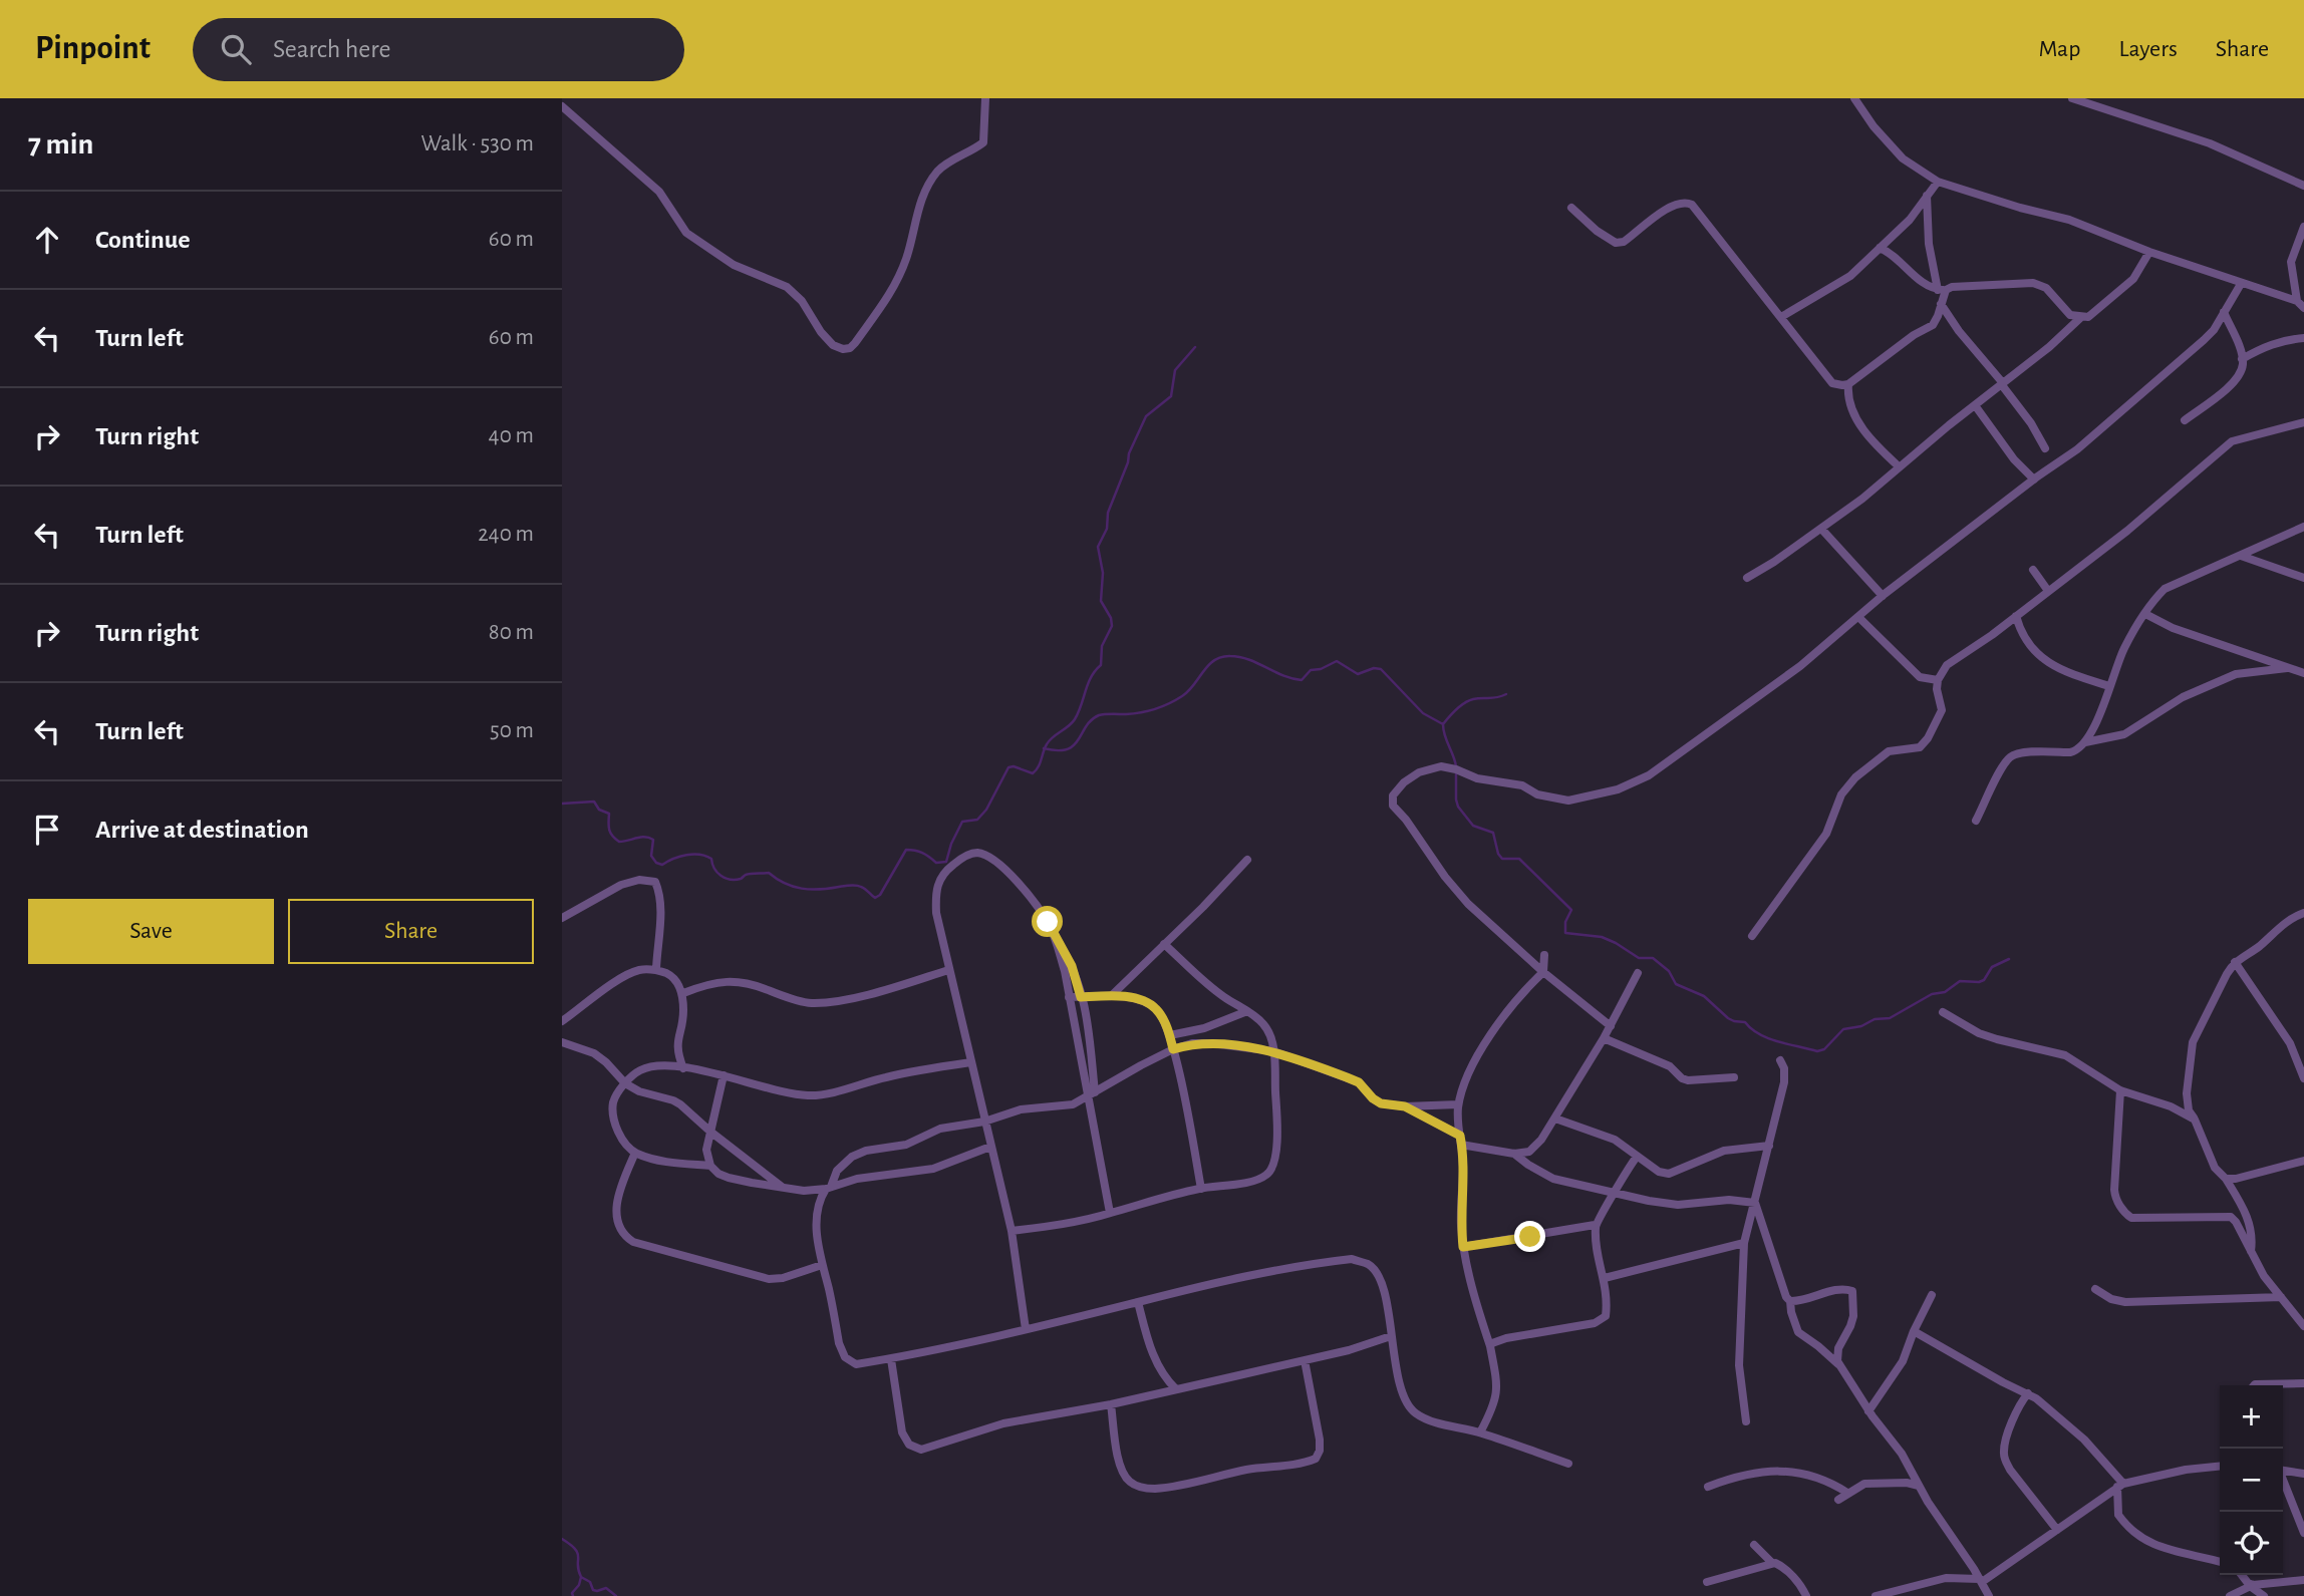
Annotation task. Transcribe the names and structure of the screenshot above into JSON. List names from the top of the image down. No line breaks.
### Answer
{"page":{"header":"Pinpoint","search":"Search here","nav":["Map","Layers","Share"],"heading":["7 min","Walk · 530 m"],"list":[["Continue","60 m"],["Turn left","60 m"],["Turn right","40 m"],["Turn left","240 m"],["Turn right","80 m"],["Turn left","50 m"],"Arrive at destination"],"buttons":["Save","Share"],"map_buttons":["+","−"]}}
